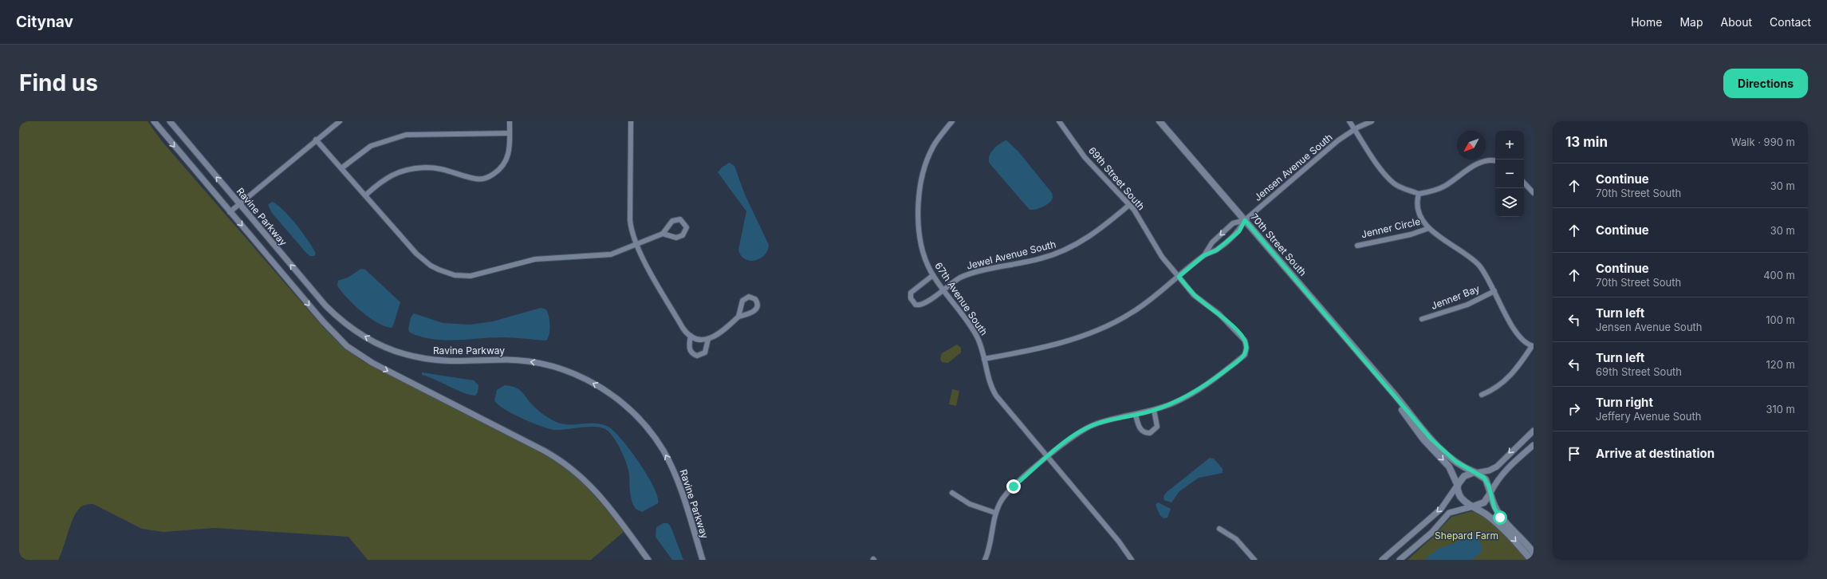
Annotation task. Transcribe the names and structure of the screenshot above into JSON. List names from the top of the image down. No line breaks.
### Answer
{"streets":{"main road":["70th Street South"],"street":["Jensen Avenue South","69th Street South","Ravine Parkway","Jenner Circle","Jewel Avenue South","Jenner Bay","67th Avenue South"]},"crossings":[["Jensen Avenue South","69th Street South"],["Jensen Avenue South","70th Street South"],["Jensen Avenue South","67th Avenue South"],["69th Street South","Jewel Avenue South"],["Jewel Avenue South","67th Avenue South"]],"parks":["Shepard Farm"],"north":"bottom left","page":{"header":"Citynav","nav":["Home","Map","About","Contact"],"buttons":"Directions","title":"Find us","heading":["13 min","Walk · 990 m"],"map_buttons":["+","−"],"list":[["Continue","70th Street South","30 m"],["Continue","30 m"],["Continue","70th Street South","400 m"],["Turn left","Jensen Avenue South","100 m"],["Turn left","69th Street South","120 m"],["Turn right","Jeffery Avenue South","310 m"],"Arrive at destination"]}}
